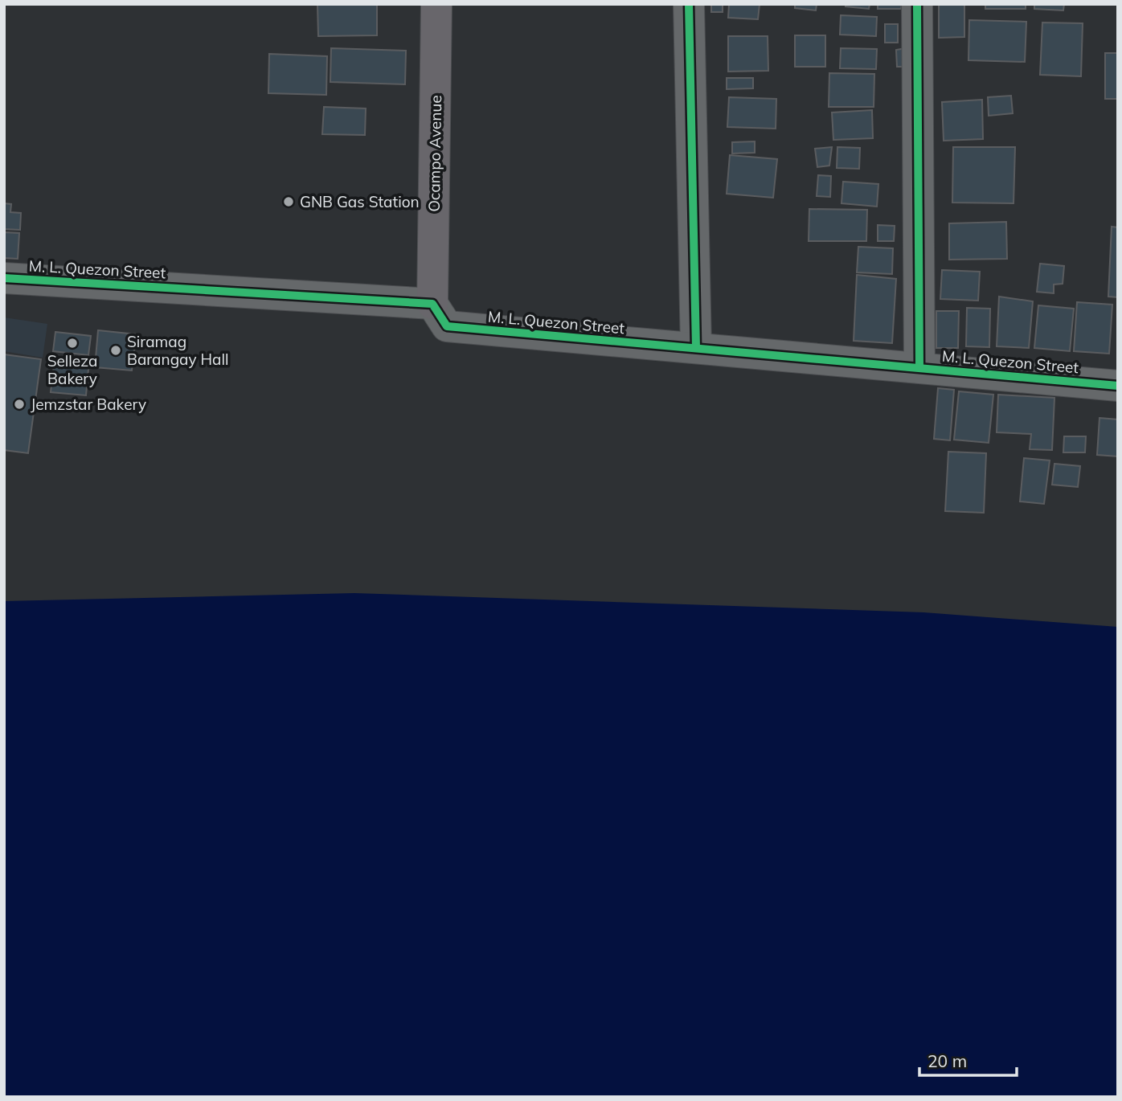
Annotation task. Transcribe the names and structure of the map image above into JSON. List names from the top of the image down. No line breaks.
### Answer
{"streets":{"main road":["Ocampo Avenue"],"street":["M. L. Quezon Street"]},"crossings":[["Ocampo Avenue","M. L. Quezon Street"]],"places":["GNB Gas Station","Selleza Bakery","Siramag Barangay Hall","Jemzstar Bakery"],"scale_bar":"20 m"}
